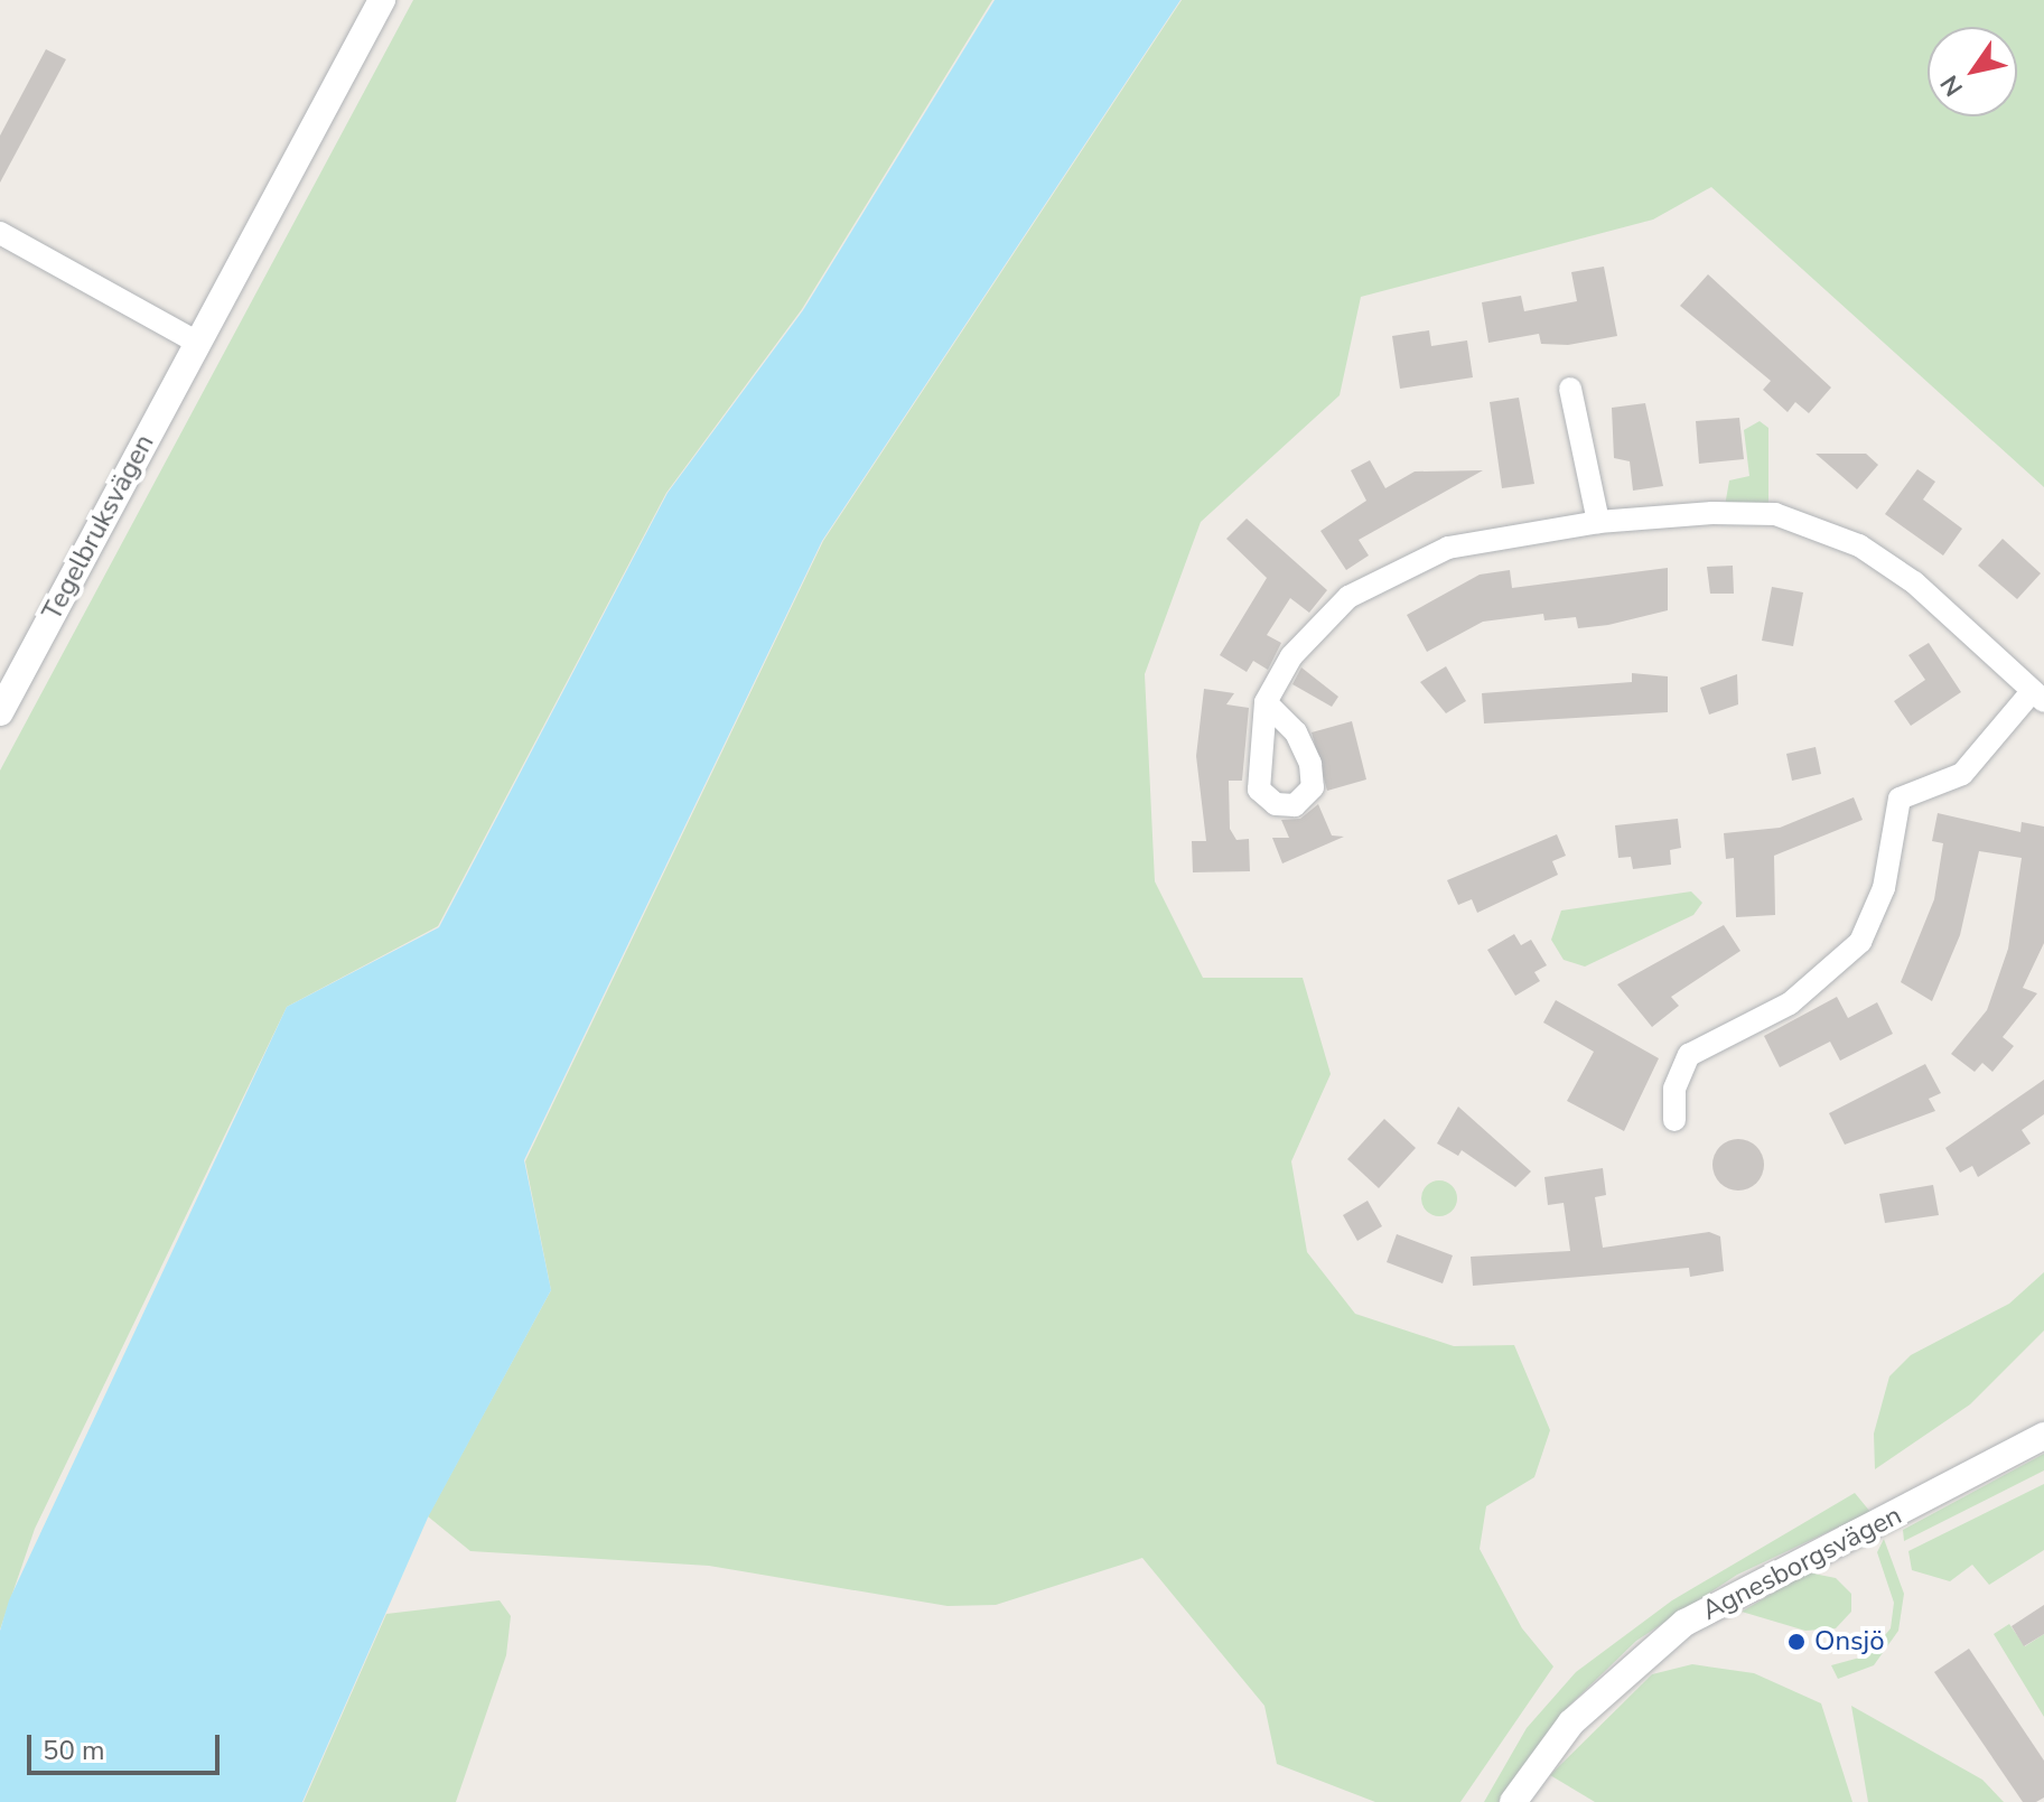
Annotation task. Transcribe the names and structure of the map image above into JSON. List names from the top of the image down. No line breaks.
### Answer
{"streets":{"street":["Tegelbruksvägen","Agnesborgsvägen"]},"places":["Onsjö"],"scale_bar":"50 m","north":"bottom left"}
